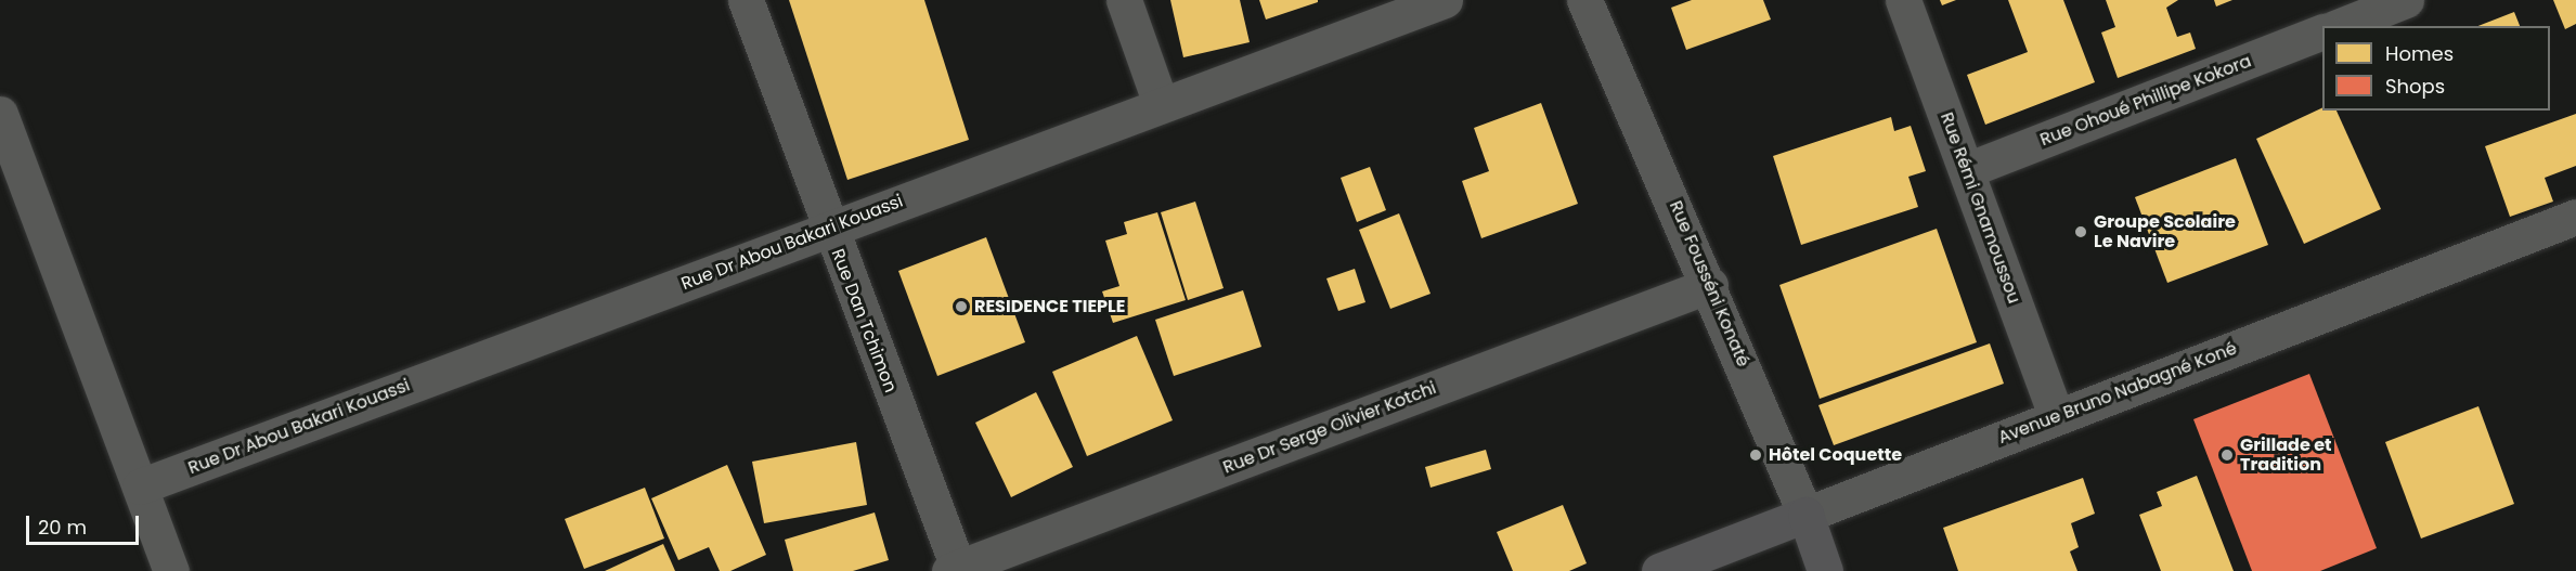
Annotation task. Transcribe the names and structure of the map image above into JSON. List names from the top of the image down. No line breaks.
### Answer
{"streets":{"main road":["Rue Fousséni Konaté","Avenue Bruno Nabagné Koné"],"street":["Rue Ohoué Phillipe Kokora","Rue Rémi Gnamoussou","Rue Dr Abou Bakari Kouassi","Rue Dan Tchimon","Rue Dr Serge Olivier Kotchi"]},"crossings":[["Rue Ohoué Phillipe Kokora","Rue Rémi Gnamoussou"],["Rue Rémi Gnamoussou","Avenue Bruno Nabagné Koné"],["Rue Dr Abou Bakari Kouassi","Rue Dan Tchimon"],["Rue Fousséni Konaté","Avenue Bruno Nabagné Koné"],["Rue Fousséni Konaté","Rue Dr Serge Olivier Kotchi"],["Rue Dan Tchimon","Rue Dr Serge Olivier Kotchi"]],"places":["Groupe Scolaire Le Navire","RESIDENCE TIEPLE","Hôtel Coquette","Grillade et Tradition"],"legend":["Homes","Shops"],"scale_bar":"20 m"}
